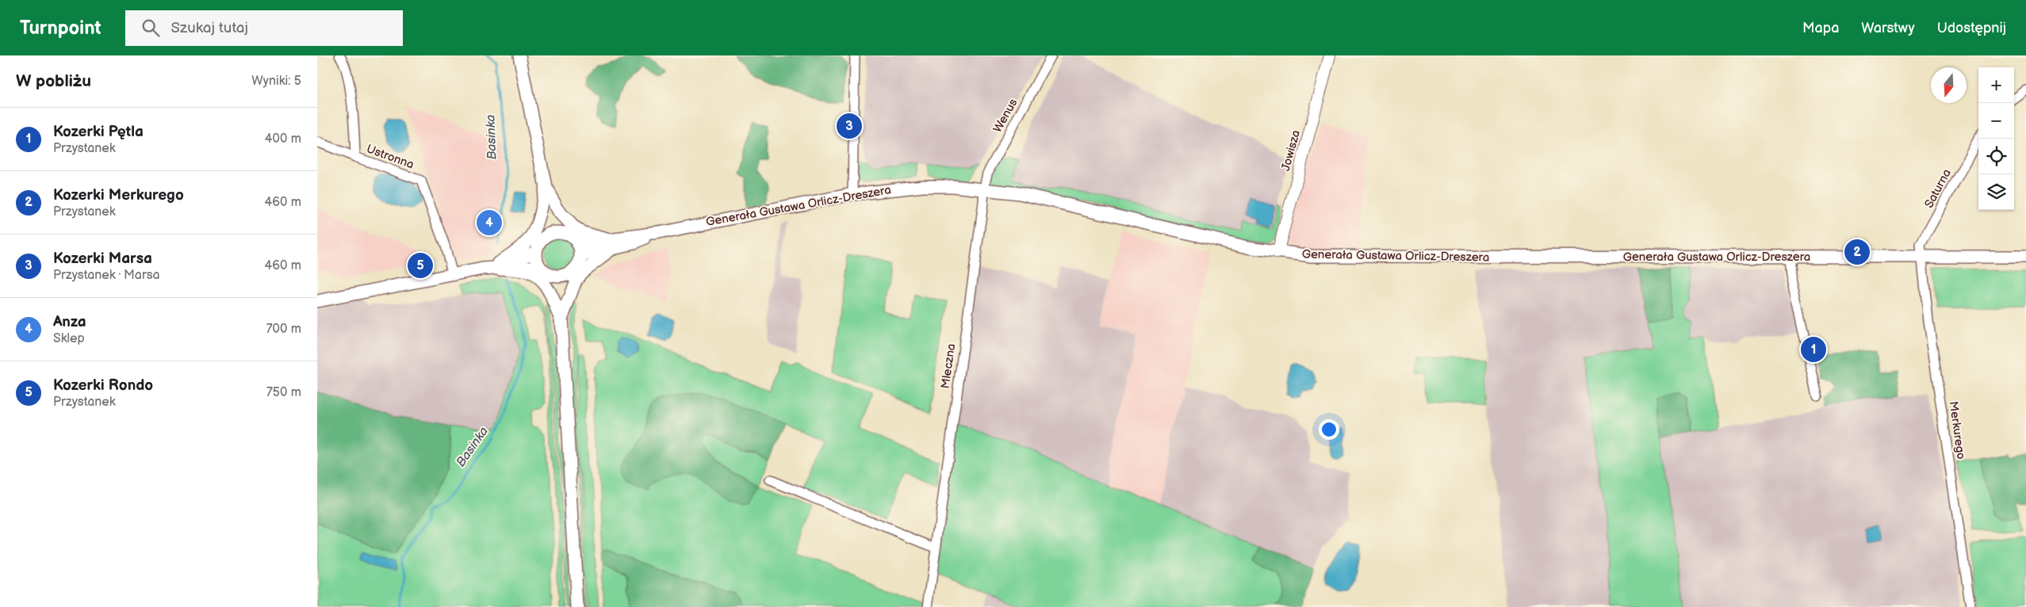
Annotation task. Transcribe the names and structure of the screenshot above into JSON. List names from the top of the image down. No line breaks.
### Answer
{"streets":{"main road":["Generała Gustawa Orlicz-Dreszera"],"street":["Wenus","Jowisza","Ustronna","Saturna","Mleczna","Merkurego"]},"crossings":[["Wenus","Generała Gustawa Orlicz-Dreszera"],["Wenus","Mleczna"],["Jowisza","Generała Gustawa Orlicz-Dreszera"],["Saturna","Generała Gustawa Orlicz-Dreszera"],["Saturna","Merkurego"],["Generała Gustawa Orlicz-Dreszera","Mleczna"],["Generała Gustawa Orlicz-Dreszera","Merkurego"]],"water":["Basinka"],"north":"bottom","page":{"header":"Turnpoint","search":"Szukaj tutaj","nav":["Mapa","Warstwy","Udostępnij"],"heading":["W pobliżu","Wyniki: 5"],"map_buttons":["+","−"],"list":[{"mark":"1","name":"Kozerki Pętla","note":"Przystanek","value":"400 m"},{"mark":"2","name":"Kozerki Merkurego","note":"Przystanek","value":"460 m"},{"mark":"3","name":"Kozerki Marsa","note":"Przystanek · Marsa","value":"460 m"},{"mark":"4","name":"Anza","note":"Sklep","value":"700 m"},{"mark":"5","name":"Kozerki Rondo","note":"Przystanek","value":"750 m"}],"pins":["3","4","2","5","1"]}}
